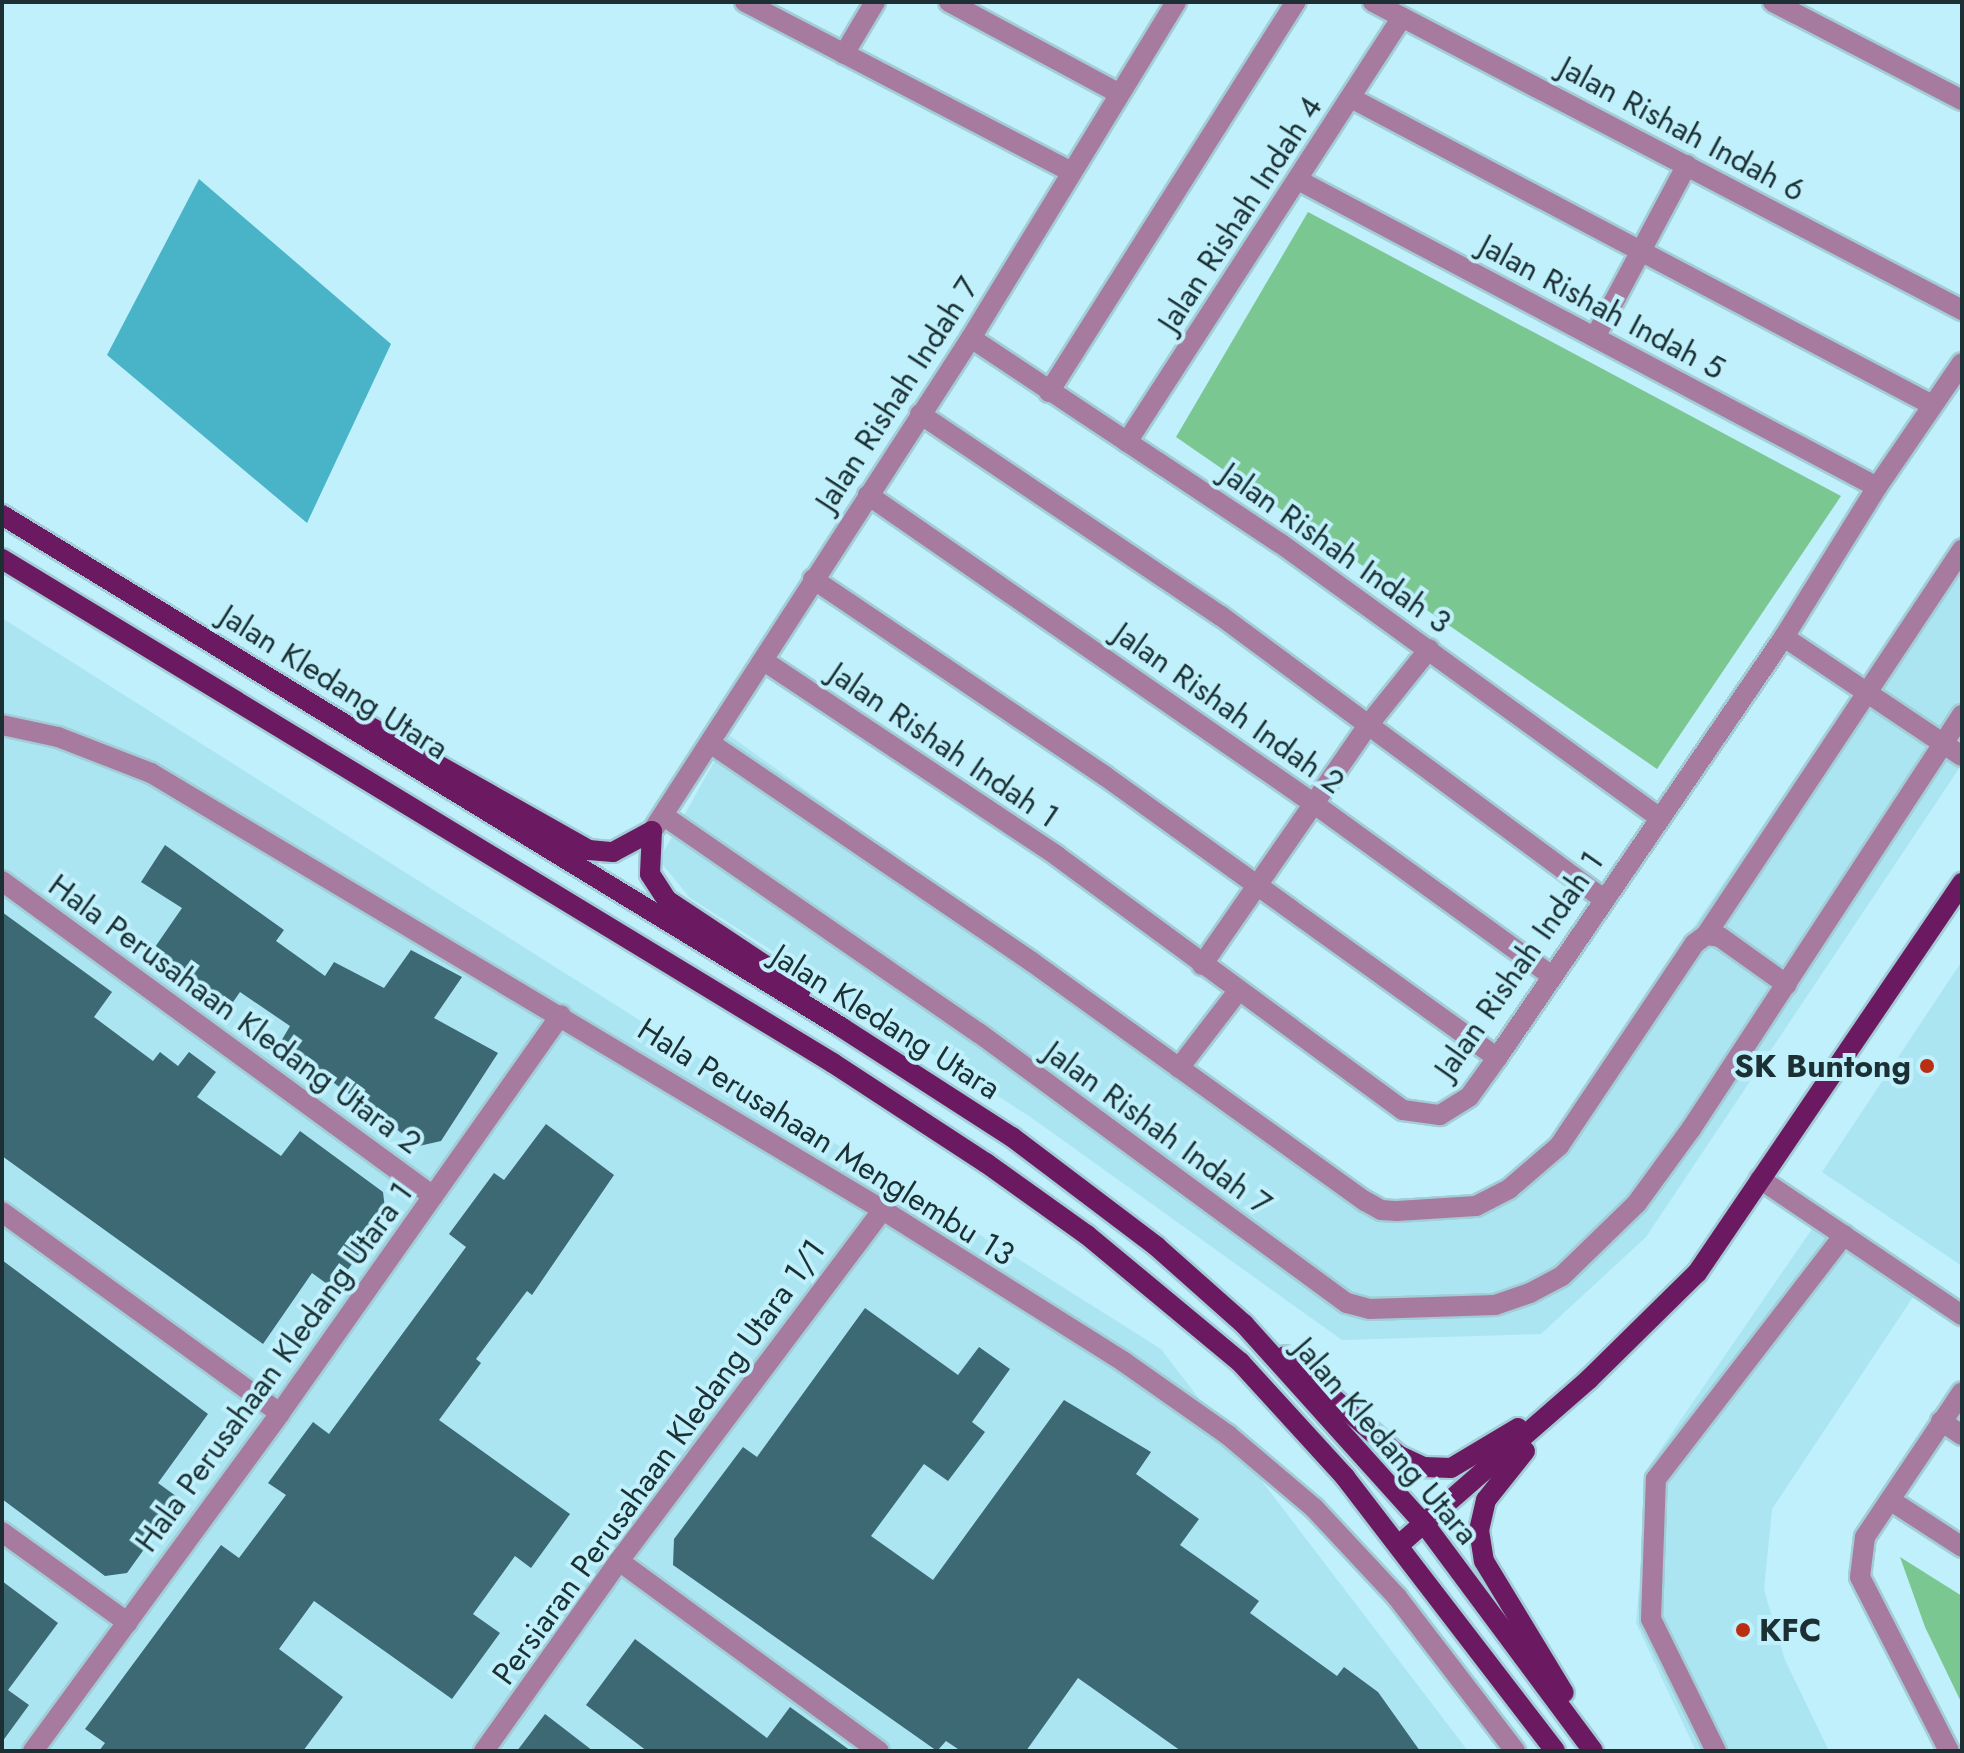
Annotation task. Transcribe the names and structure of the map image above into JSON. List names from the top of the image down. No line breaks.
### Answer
{"streets":{"main road":["Jalan Kledang Utara"],"street":["Jalan Rishah Indah 6","Jalan Rishah Indah 4","Jalan Rishah Indah 5","Jalan Rishah Indah 7","Jalan Rishah Indah 3","Jalan Rishah Indah 2","Jalan Rishah Indah 1","Hala Perusahaan Kledang Utara 2","Hala Perusahaan Menglembu 13","Hala Perusahaan Kledang Utara 1","Persiaran Perusahaan Kledang Utara 1/1"]},"crossings":[["Jalan Rishah Indah 6","Jalan Rishah Indah 4"],["Jalan Rishah Indah 4","Jalan Rishah Indah 5"],["Jalan Rishah Indah 4","Jalan Rishah Indah 3"],["Jalan Rishah Indah 5","Jalan Rishah Indah 1"],["Jalan Rishah Indah 7","Jalan Rishah Indah 3"],["Jalan Rishah Indah 7","Jalan Rishah Indah 2"],["Jalan Rishah Indah 7","Jalan Rishah Indah 1"],["Jalan Rishah Indah 3","Jalan Rishah Indah 1"],["Jalan Rishah Indah 2","Jalan Rishah Indah 1"],["Hala Perusahaan Kledang Utara 2","Hala Perusahaan Kledang Utara 1"],["Hala Perusahaan Menglembu 13","Hala Perusahaan Kledang Utara 1"],["Hala Perusahaan Menglembu 13","Persiaran Perusahaan Kledang Utara 1/1"]],"places":["SK Buntong","KFC"]}
